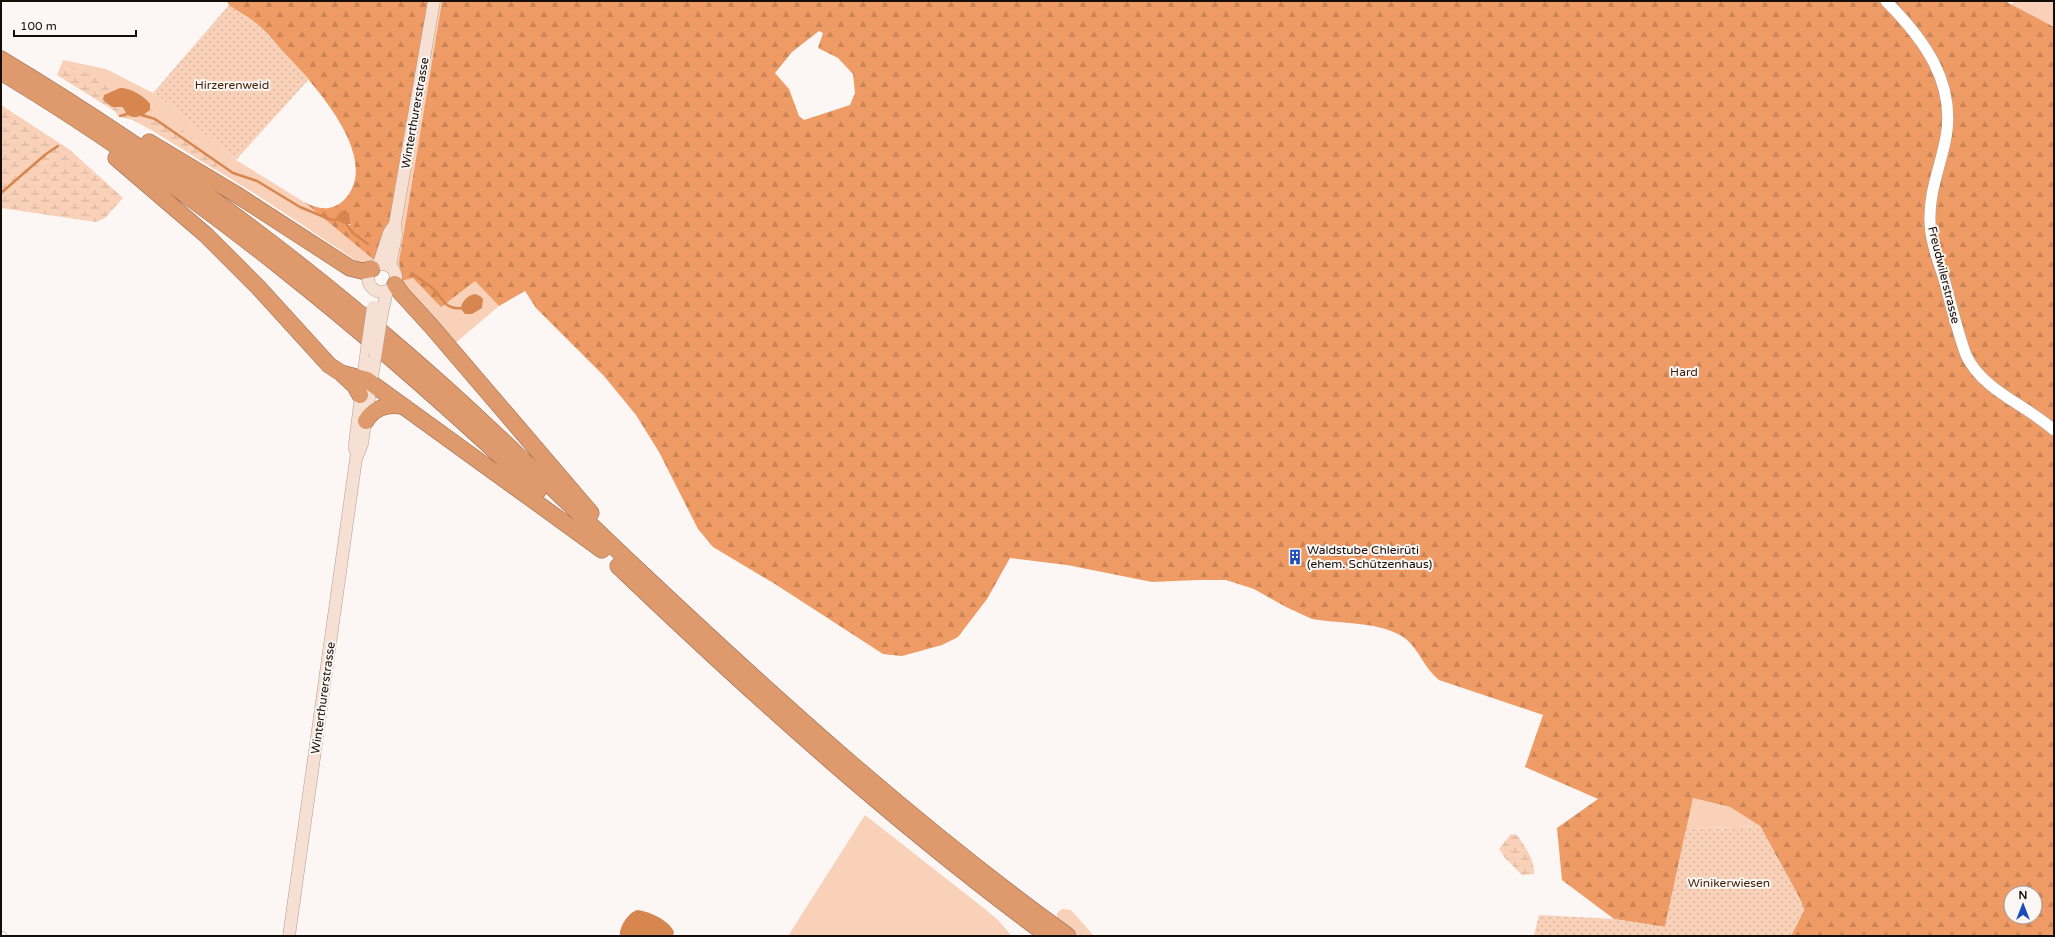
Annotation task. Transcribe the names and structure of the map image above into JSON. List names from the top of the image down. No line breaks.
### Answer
{"streets":{"main road":["Winterthurerstrasse"],"street":["Freudwilerstrasse"]},"parks":["Hirzerenweid","Hard","Winikerwiesen"],"places":{"building":["Waldstube Chleirüti (ehem. Schützenhaus)"]},"scale_bar":"100 m","north":"top"}
